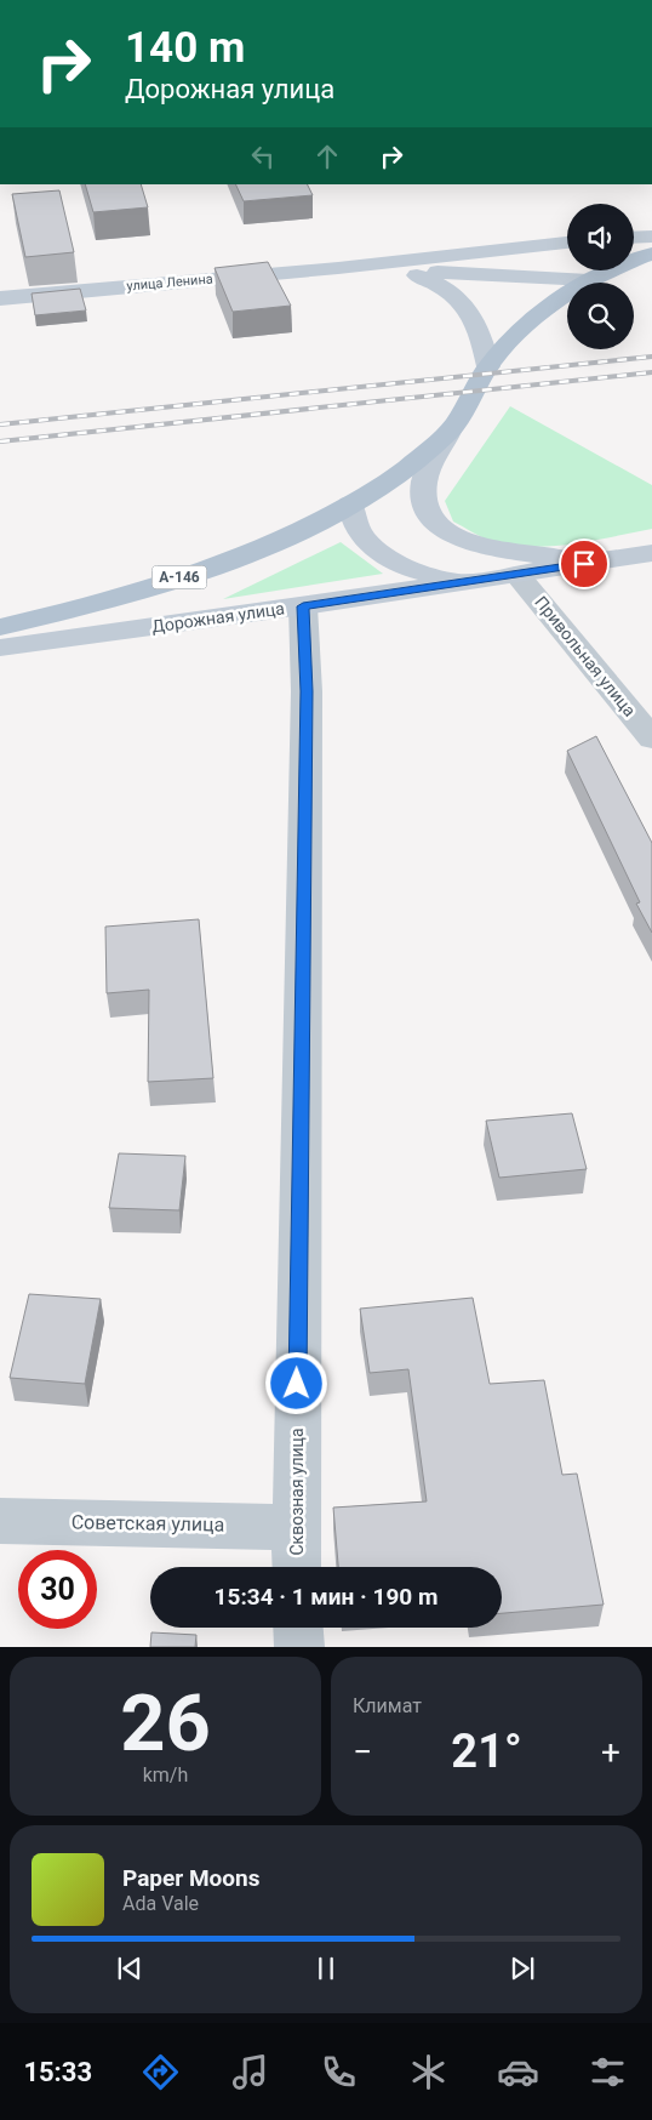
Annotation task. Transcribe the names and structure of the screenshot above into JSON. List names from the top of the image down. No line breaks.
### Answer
{"streets":{"main road":["улица Ленина","А-146","Дорожная улица"],"street":["Привольная улица","Сквозная улица","Советская улица"]},"crossings":[["улица Ленина","А-146"],["Дорожная улица","Привольная улица"],["Дорожная улица","Сквозная улица"],["Сквозная улица","Советская улица"]],"page":{"turn":["140 m","Дорожная улица"],"limit":"30","trip":"15:34 · 1 мин · 190 m","tile":[["26","km/h"],"Климат"],"heat":["−","21°","+"],"song":["Paper Moons","Ada Vale"],"tabs":"15:33"}}
